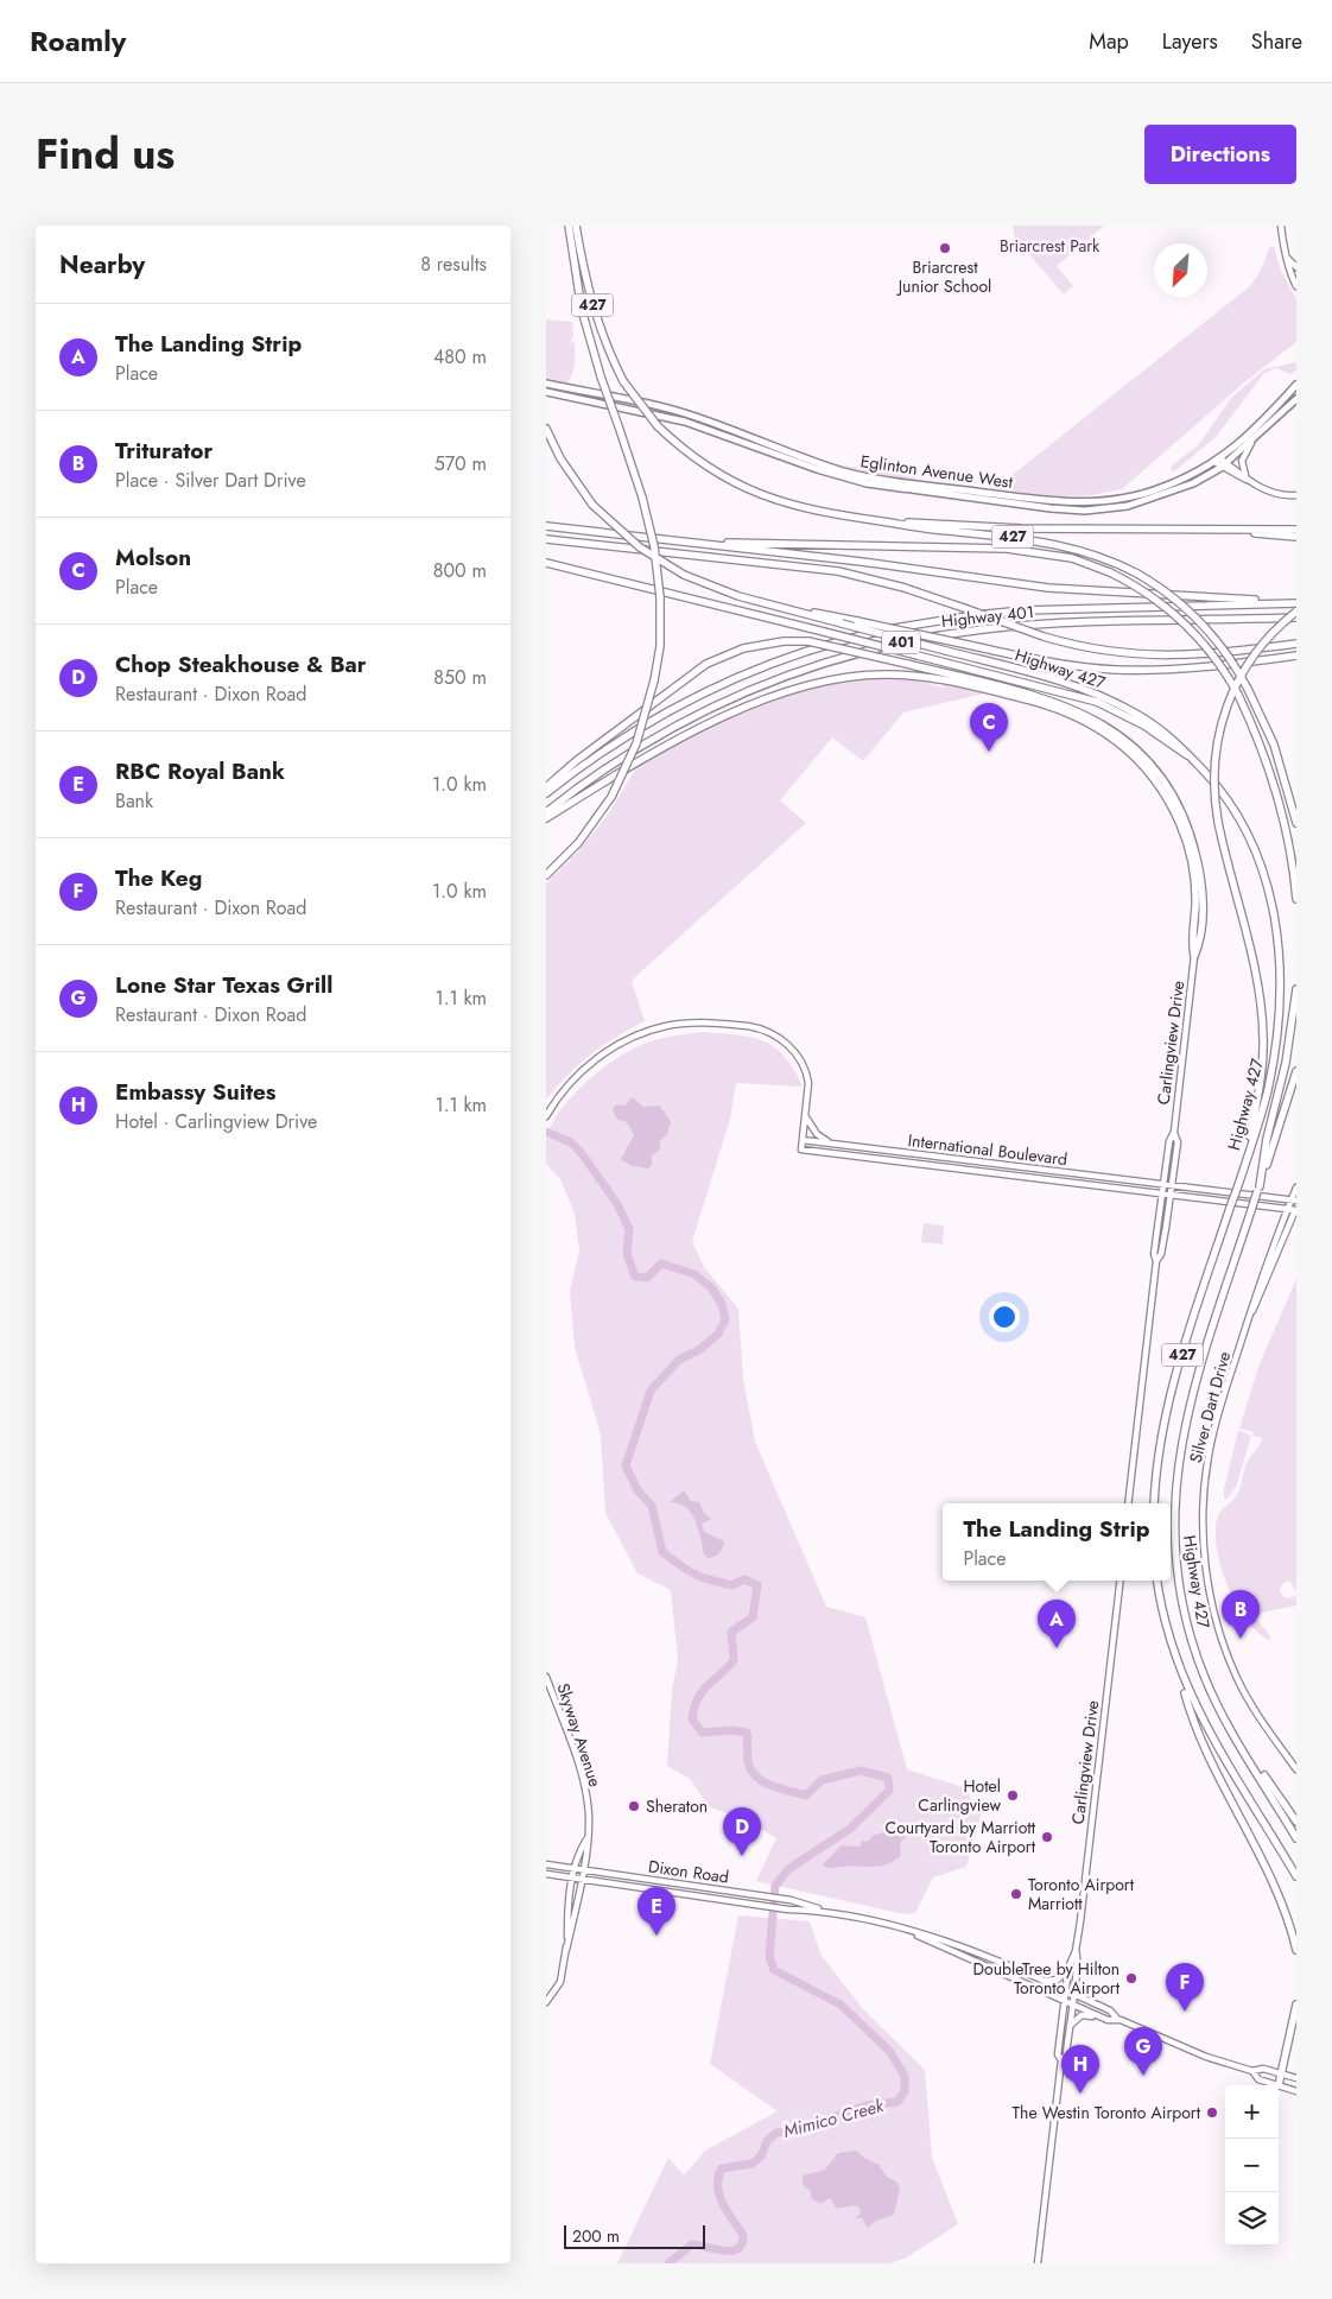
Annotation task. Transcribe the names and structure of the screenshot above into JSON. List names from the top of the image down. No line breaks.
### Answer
{"streets":{"highway":["427","Highway 401","401","Highway 427"],"main road":["Eglinton Avenue West","Carlingview Drive","International Boulevard","Silver Dart Drive","Skyway Avenue","Dixon Road"]},"crossings":[["Carlingview Drive","International Boulevard"],["Carlingview Drive","Dixon Road"],["International Boulevard","Silver Dart Drive"],["Skyway Avenue","Dixon Road"]],"water":["Mimico Creek"],"parks":["Briarcrest Park"],"places":["Briarcrest Junior School","Hotel Carlingview","Sheraton","Courtyard by Marriott Toronto Airport","Toronto Airport Marriott","DoubleTree by Hilton Toronto Airport","The Westin Toronto Airport"],"scale_bar":"200 m","north":"bottom left","page":{"header":"Roamly","nav":["Map","Layers","Share"],"title":"Find us","buttons":"Directions","heading":["Nearby","8 results"],"list":[{"mark":"A","name":"The Landing Strip","note":"Place","value":"480 m"},{"mark":"B","name":"Triturator","note":"Place · Silver Dart Drive","value":"570 m"},{"mark":"C","name":"Molson","note":"Place","value":"800 m"},{"mark":"D","name":"Chop Steakhouse & Bar","note":"Restaurant · Dixon Road","value":"850 m"},{"mark":"E","name":"RBC Royal Bank","note":"Bank","value":"1.0 km"},{"mark":"F","name":"The Keg","note":"Restaurant · Dixon Road","value":"1.0 km"},{"mark":"G","name":"Lone Star Texas Grill","note":"Restaurant · Dixon Road","value":"1.1 km"},{"mark":"H","name":"Embassy Suites","note":"Hotel · Carlingview Drive","value":"1.1 km"}],"pins":["C","B","A","D","E","F","G","H"],"popup":["The Landing Strip","Place"],"map_buttons":["+","−"],"scale":"200 m"}}
